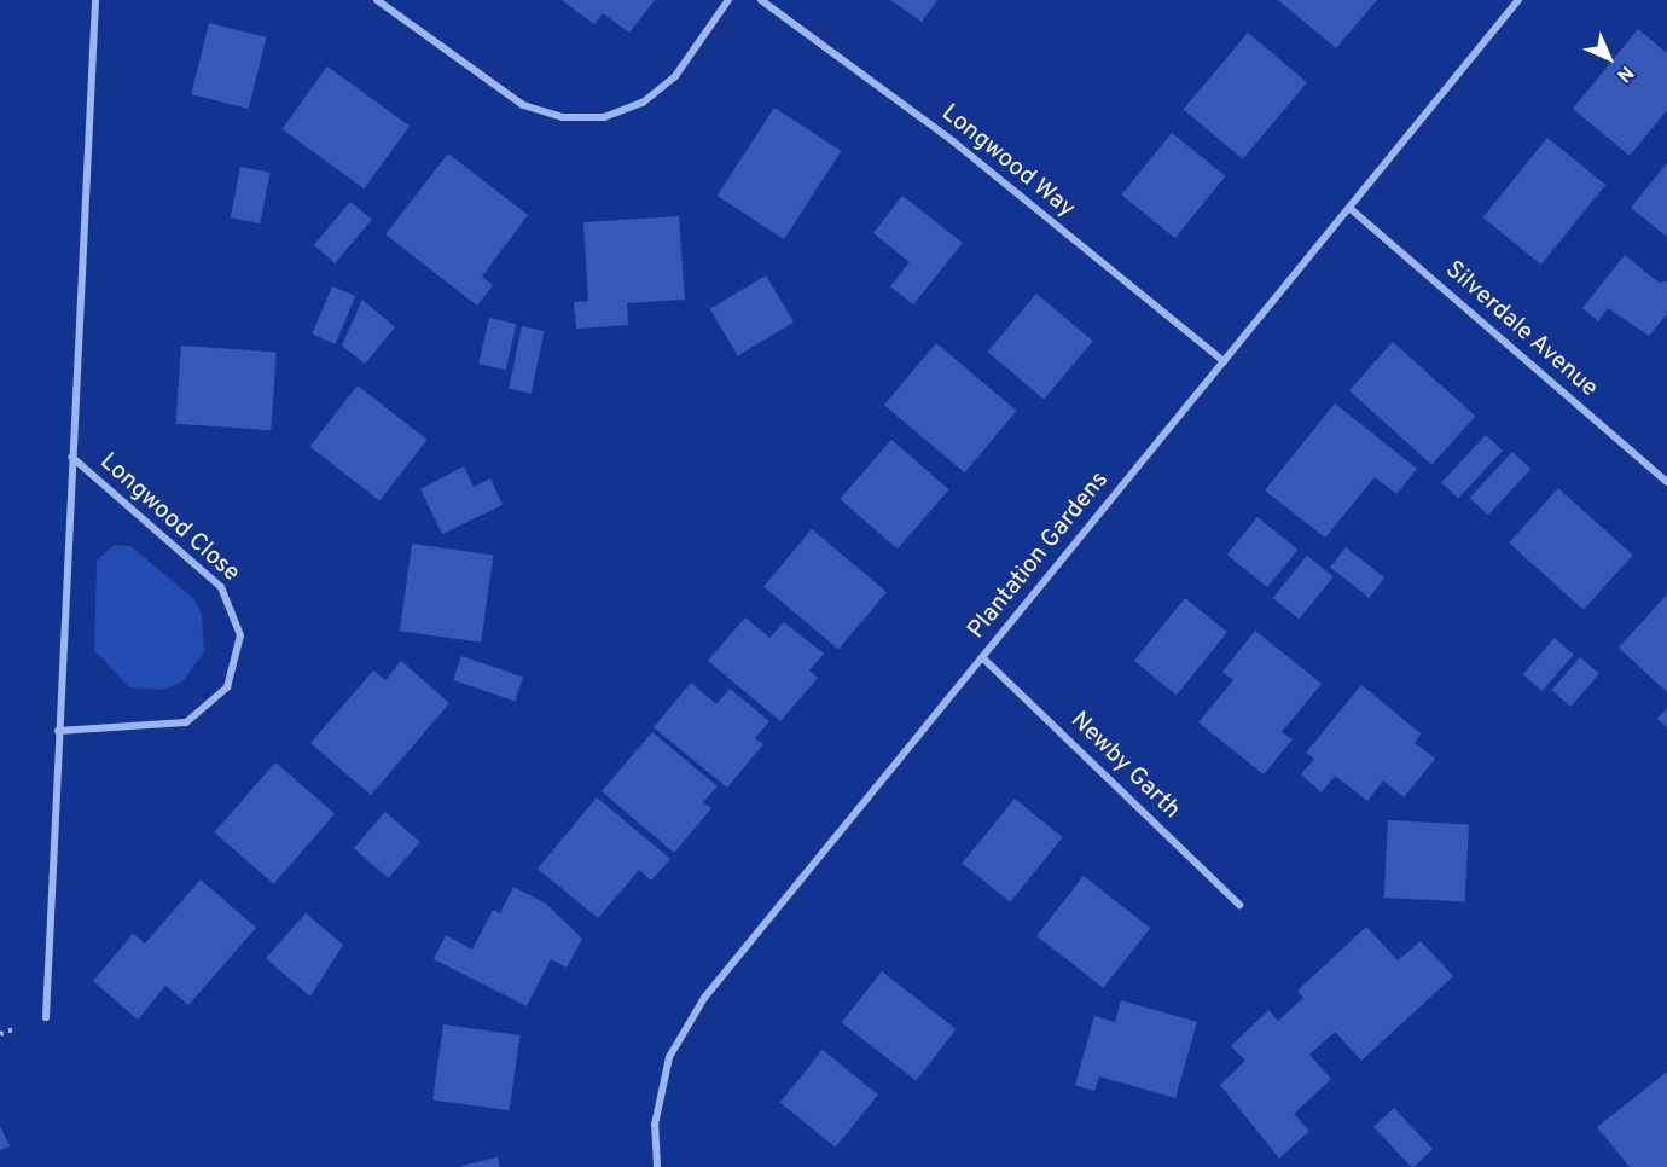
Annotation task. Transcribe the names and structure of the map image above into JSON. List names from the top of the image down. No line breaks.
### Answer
{"streets":{"street":["Longwood Way","Silverdale Avenue","Longwood Close","Plantation Gardens","Newby Garth"]},"crossings":[["Longwood Way","Plantation Gardens"],["Silverdale Avenue","Plantation Gardens"],["Plantation Gardens","Newby Garth"]],"north":"bottom right"}
